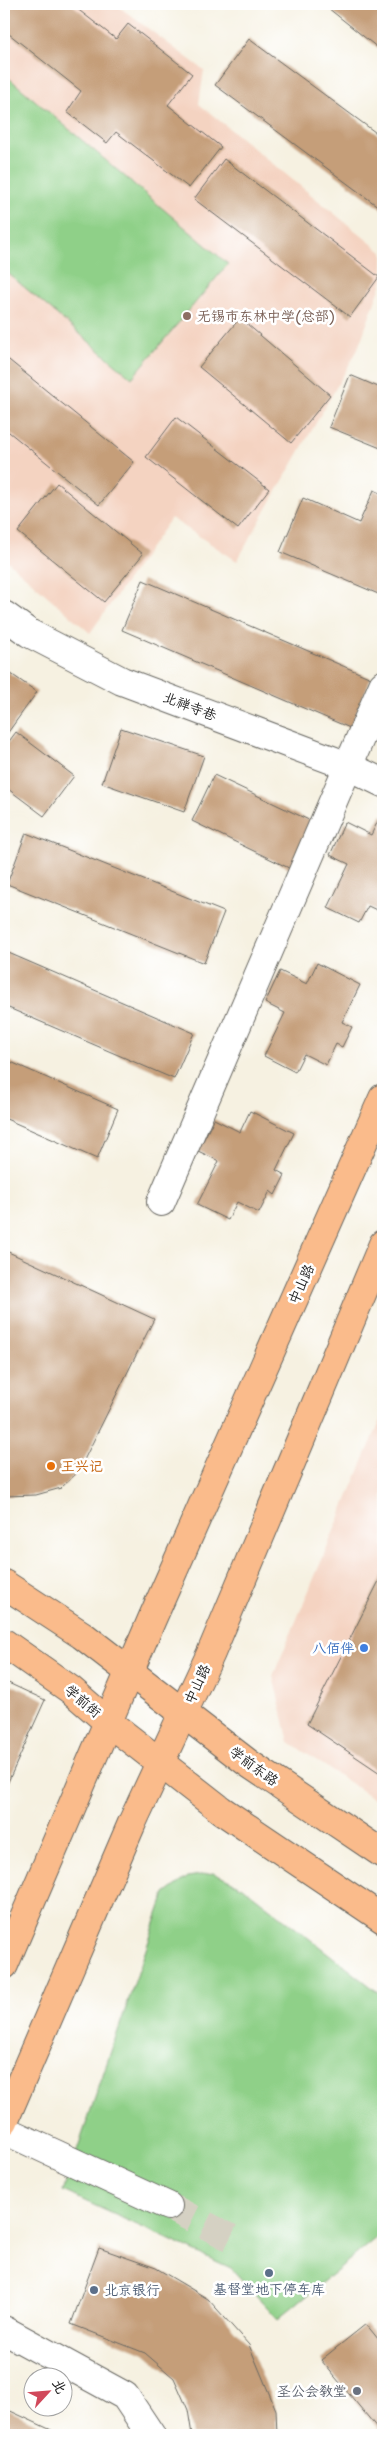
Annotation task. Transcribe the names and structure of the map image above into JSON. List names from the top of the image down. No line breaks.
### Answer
{"streets":{"main road":["中山路","学前街","学前东路"],"street":["北禅寺巷"]},"crossings":[["中山路","学前街"],["中山路","学前东路"]],"places":["无锡市东林中学(总部)","王兴记","八佰伴","基督堂地下停车库","北京银行","圣公会教堂"],"north":"top right"}
